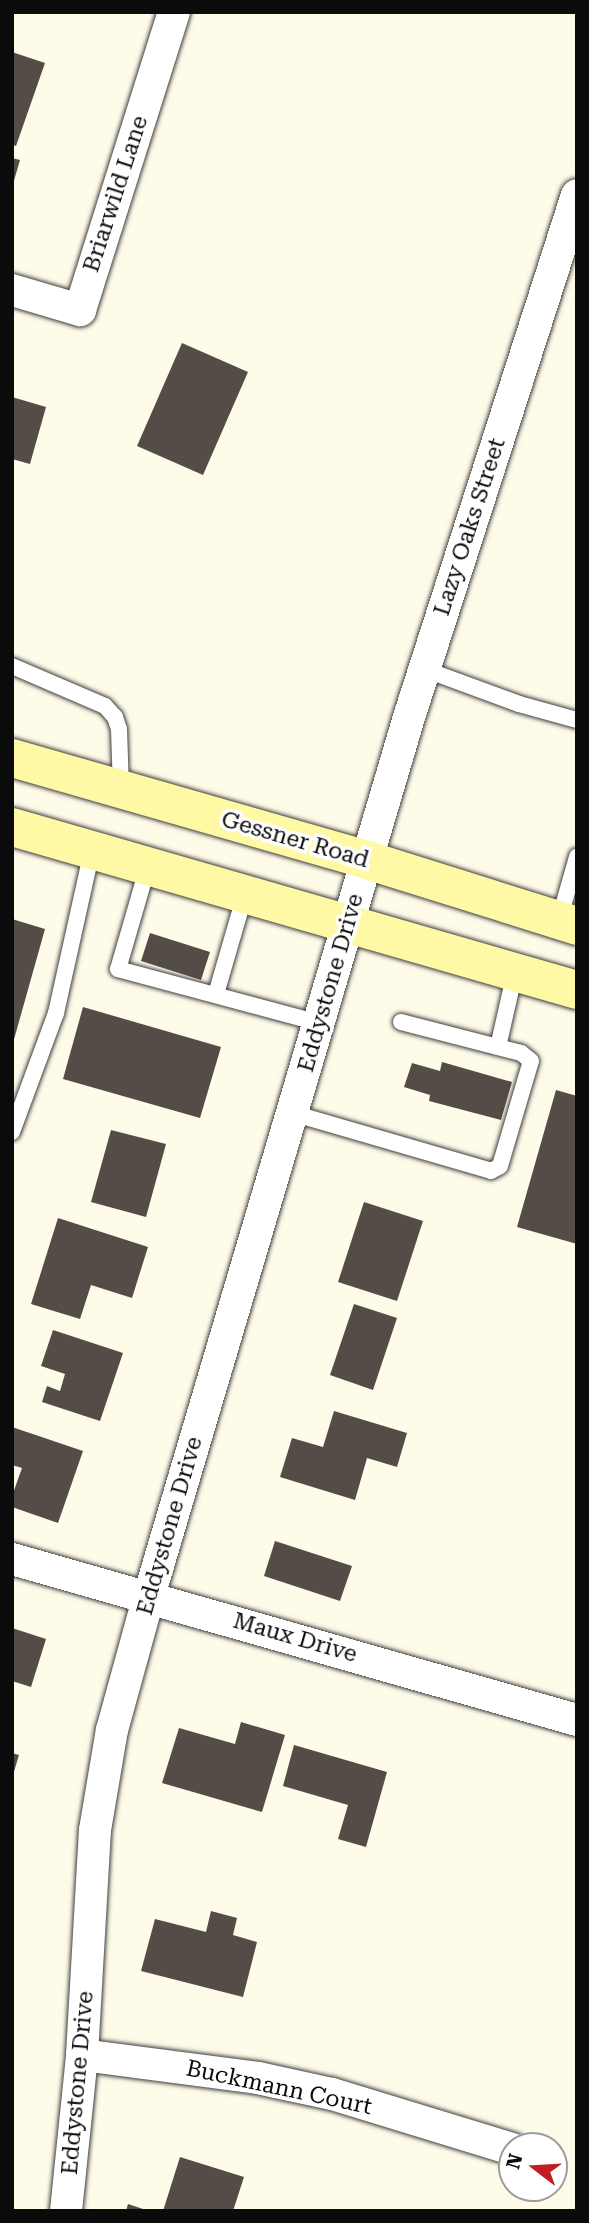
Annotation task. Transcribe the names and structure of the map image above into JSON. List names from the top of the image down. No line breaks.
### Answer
{"streets":{"main road":["Gessner Road"],"street":["Briarwild Lane","Lazy Oaks Street","Eddystone Drive","Maux Drive","Buckmann Court"]},"crossings":[["Lazy Oaks Street","Gessner Road"],["Lazy Oaks Street","Eddystone Drive"],["Gessner Road","Eddystone Drive"],["Eddystone Drive","Maux Drive"],["Eddystone Drive","Buckmann Court"]],"north":"left"}
